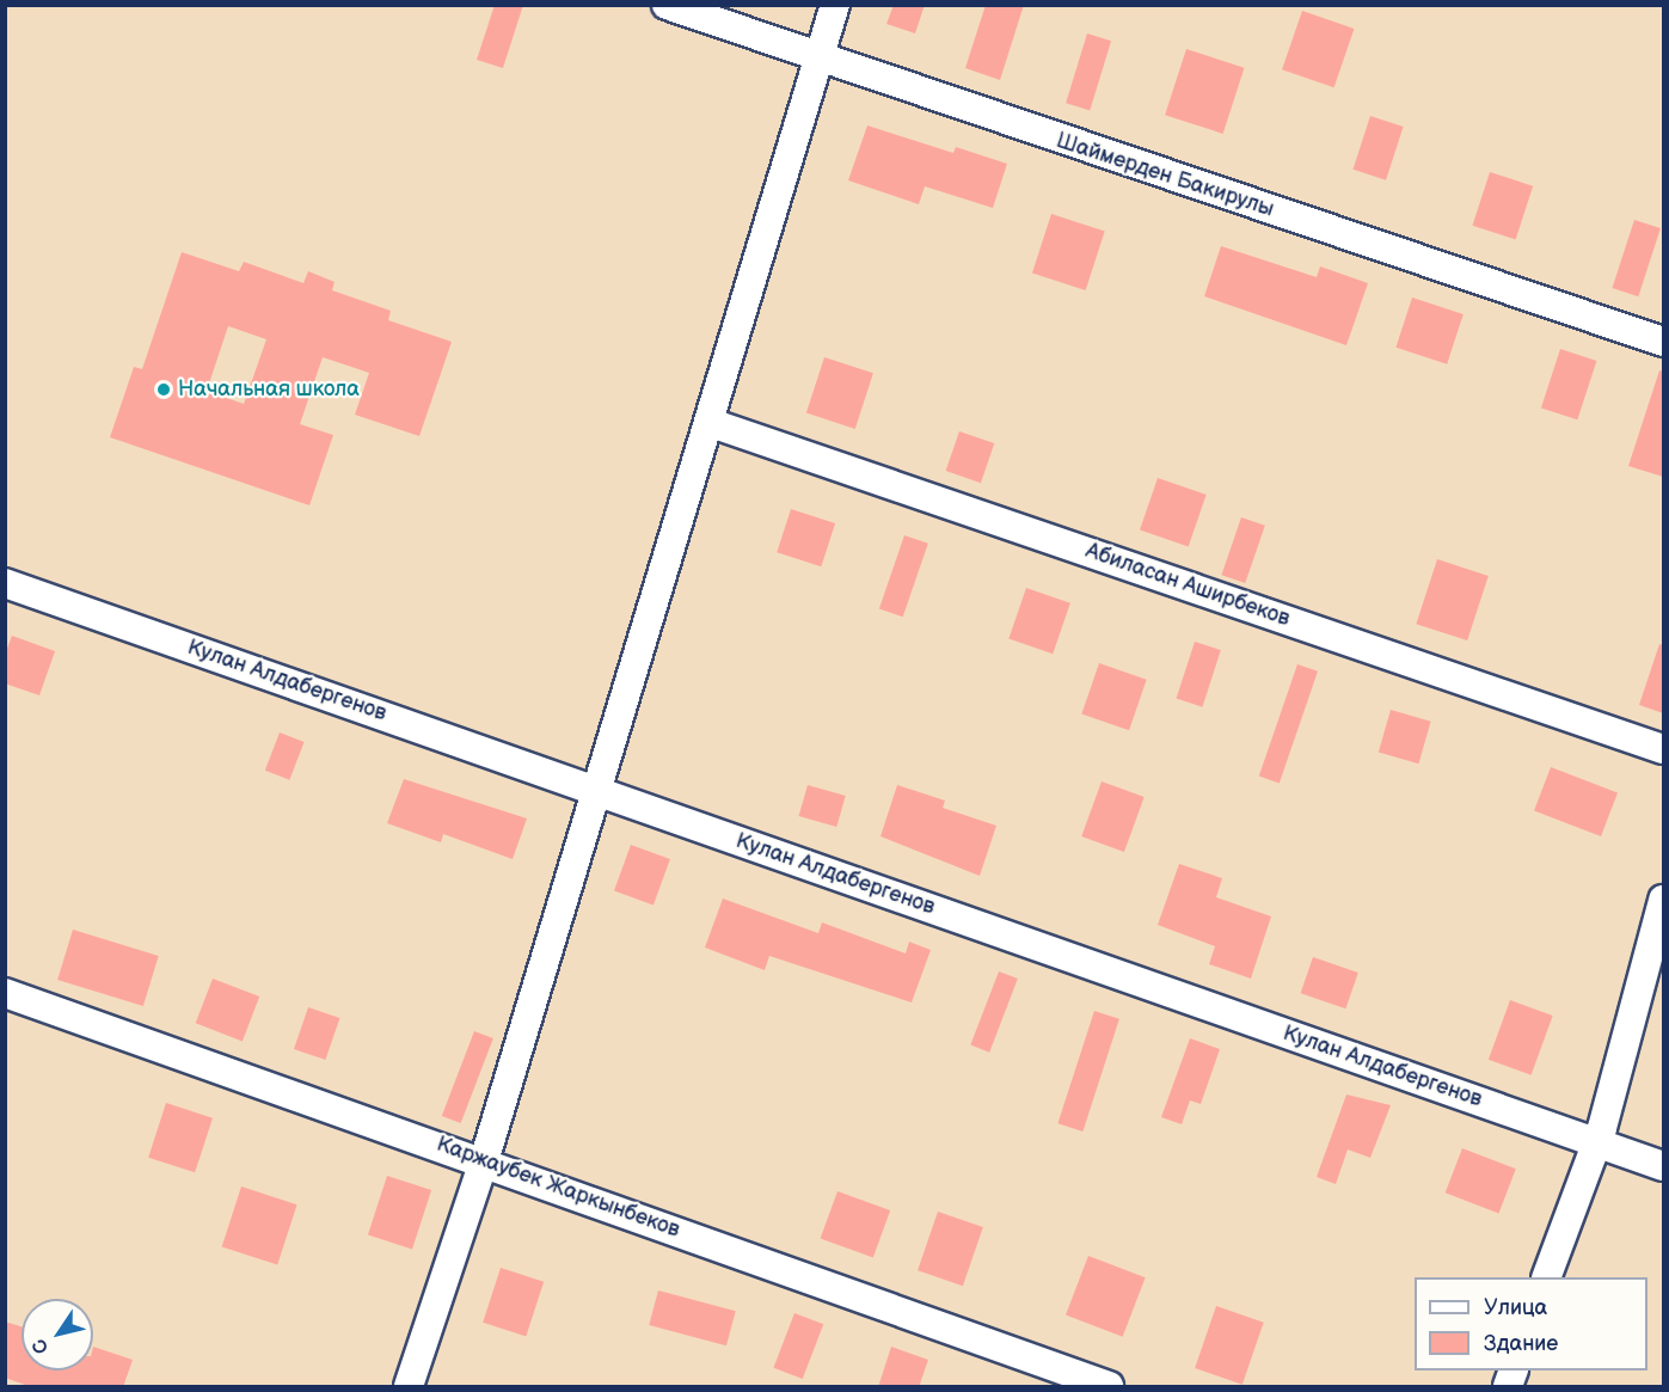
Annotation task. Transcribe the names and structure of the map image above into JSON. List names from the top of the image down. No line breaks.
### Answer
{"streets":{"street":["Шаймерден Бакирулы","Абиласан Аширбеков","Кулан Алдабергенов","Каржаубек Жаркынбеков"]},"places":["Начальная школа"],"legend":["Улица","Здание"],"north":"bottom left"}
